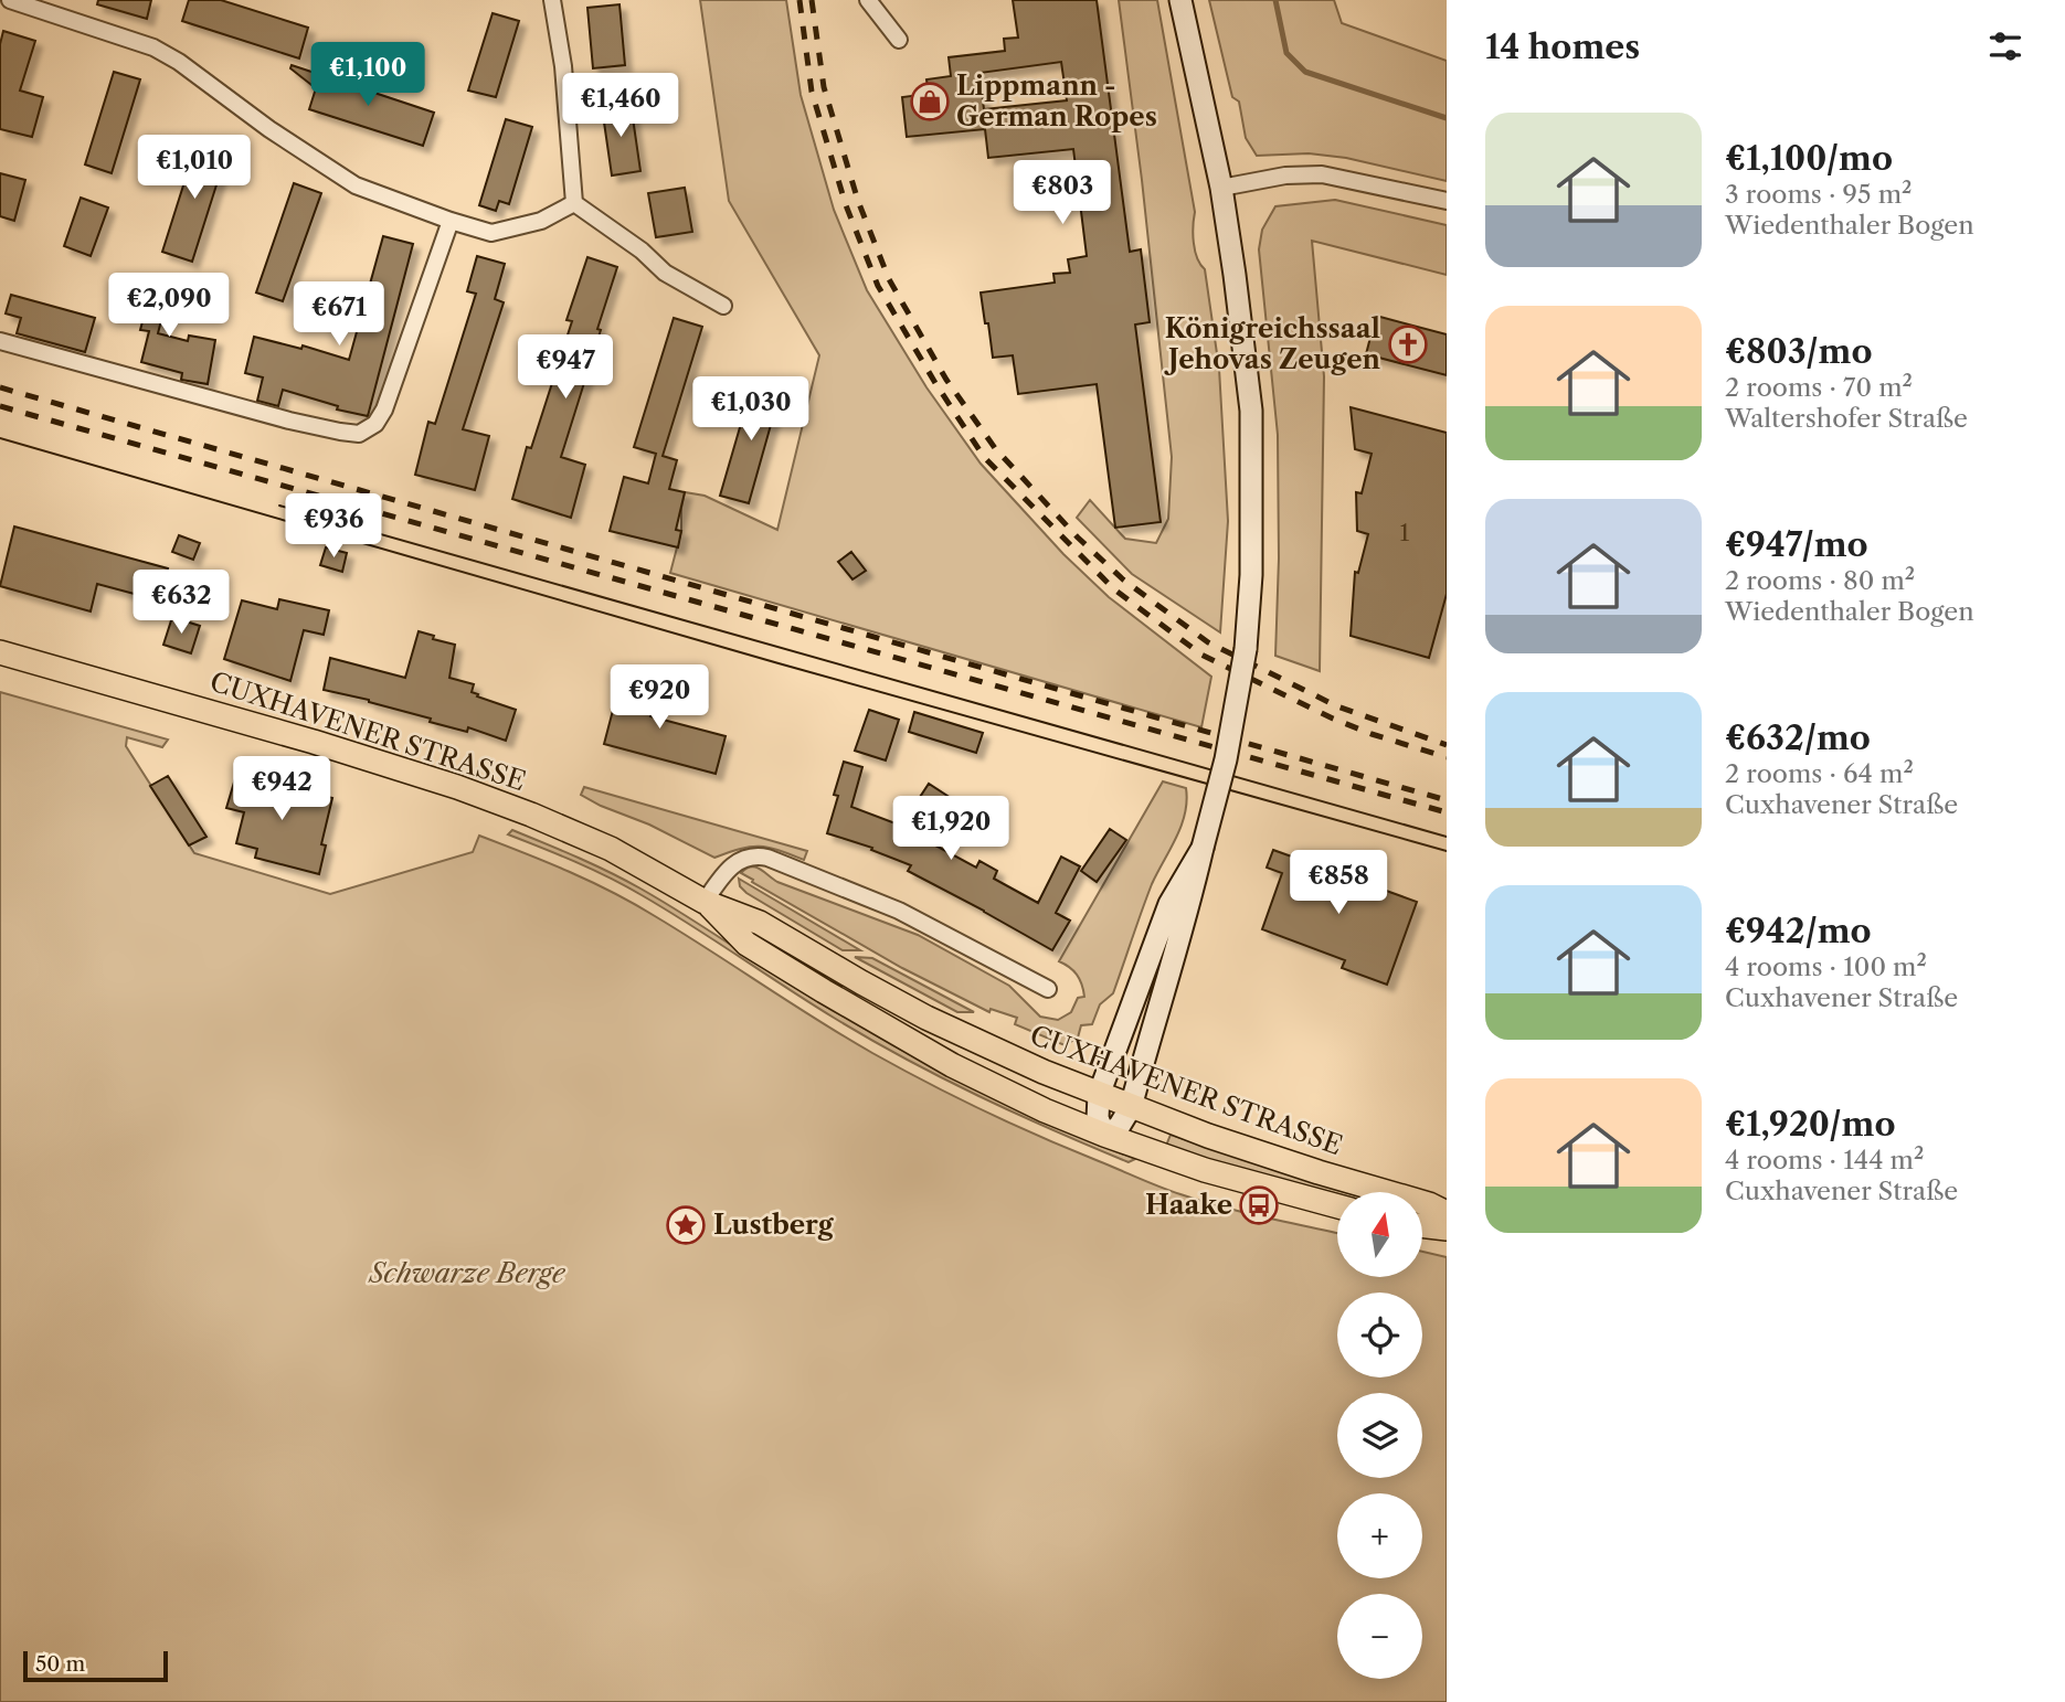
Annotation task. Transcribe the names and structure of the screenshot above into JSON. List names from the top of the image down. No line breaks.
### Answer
{"streets":{"main road":["CUXHAVENER STRASSE"]},"parks":["Schwarze Berge"],"places":{"shop":["Lippmann - German Ropes"],"church":["Königreichssaal Jehovas Zeugen"],"bus stop":["Haake"],"place":["Lustberg"]},"house_numbers":["1"],"scale_bar":"50 m","north":"top","page":{"heading":"14 homes","price":["€1,100","€1,460","€1,010","€803","€2,090","€671","€947","€1,030","€936","€632","€920","€942","€1,920","€858"],"list":[{"name":"€1,100/mo","note":"3 rooms · 95 m² · Wiedenthaler Bogen"},{"name":"€803/mo","note":"2 rooms · 70 m² · Waltershofer Straße"},{"name":"€947/mo","note":"2 rooms · 80 m² · Wiedenthaler Bogen"},{"name":"€632/mo","note":"2 rooms · 64 m² · Cuxhavener Straße"},{"name":"€942/mo","note":"4 rooms · 100 m² · Cuxhavener Straße"},{"name":"€1,920/mo","note":"4 rooms · 144 m² · Cuxhavener Straße"}],"map_buttons":["+","−"],"scale":"50 m"}}
